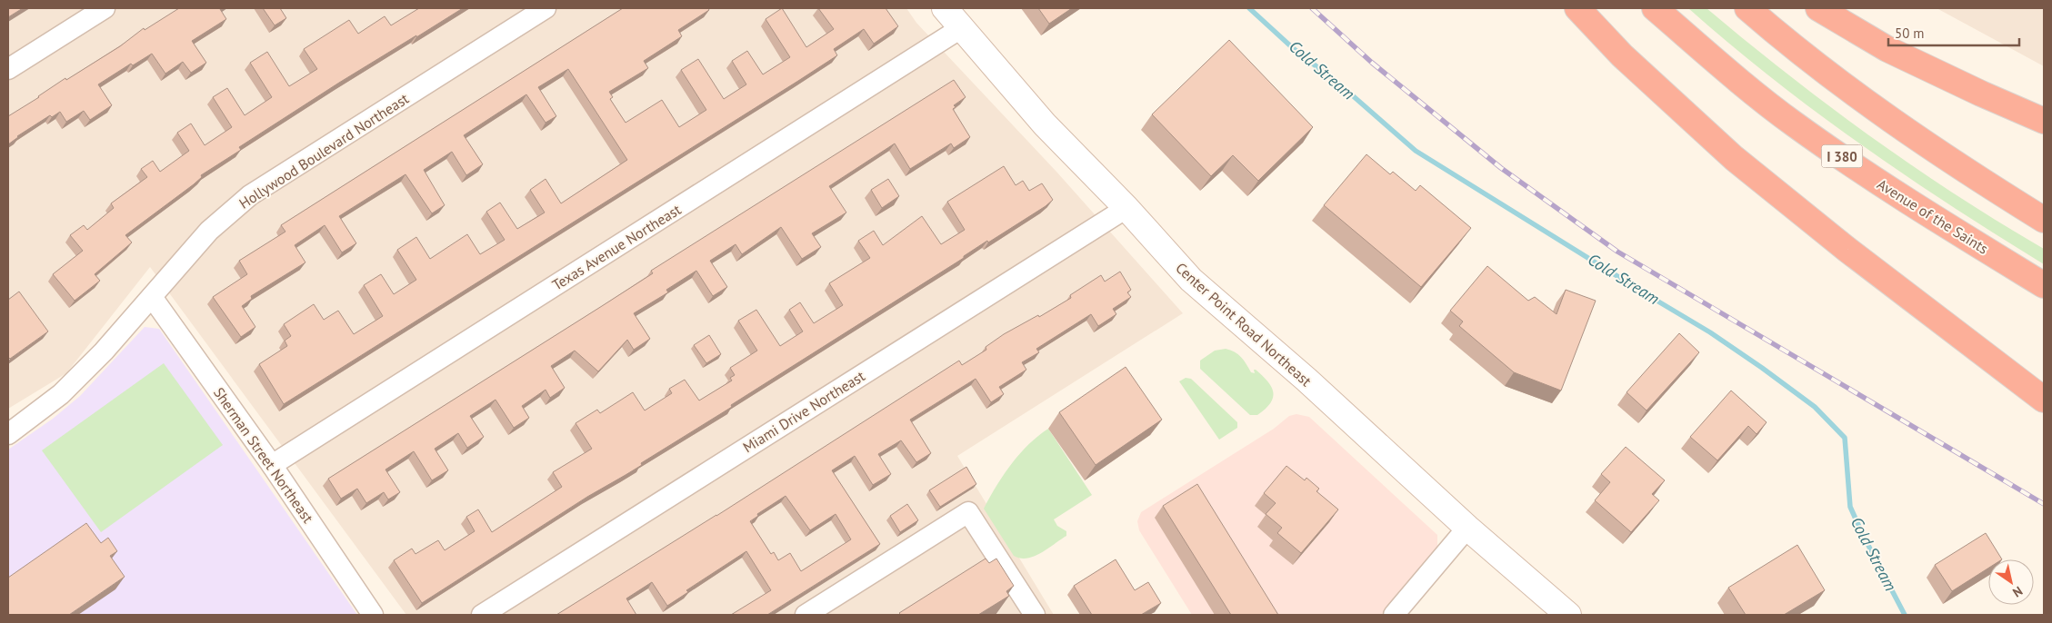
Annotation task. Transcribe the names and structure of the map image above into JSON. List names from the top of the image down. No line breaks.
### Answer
{"streets":{"highway":["I 380","Avenue of the Saints"],"main road":["Center Point Road Northeast"],"street":["Hollywood Boulevard Northeast","Texas Avenue Northeast","Miami Drive Northeast","Sherman Street Northeast"]},"crossings":[["Hollywood Boulevard Northeast","Sherman Street Northeast"],["Texas Avenue Northeast","Center Point Road Northeast"],["Texas Avenue Northeast","Sherman Street Northeast"],["Center Point Road Northeast","Miami Drive Northeast"]],"water":["Cold Stream"],"scale_bar":"50 m","north":"bottom right"}
